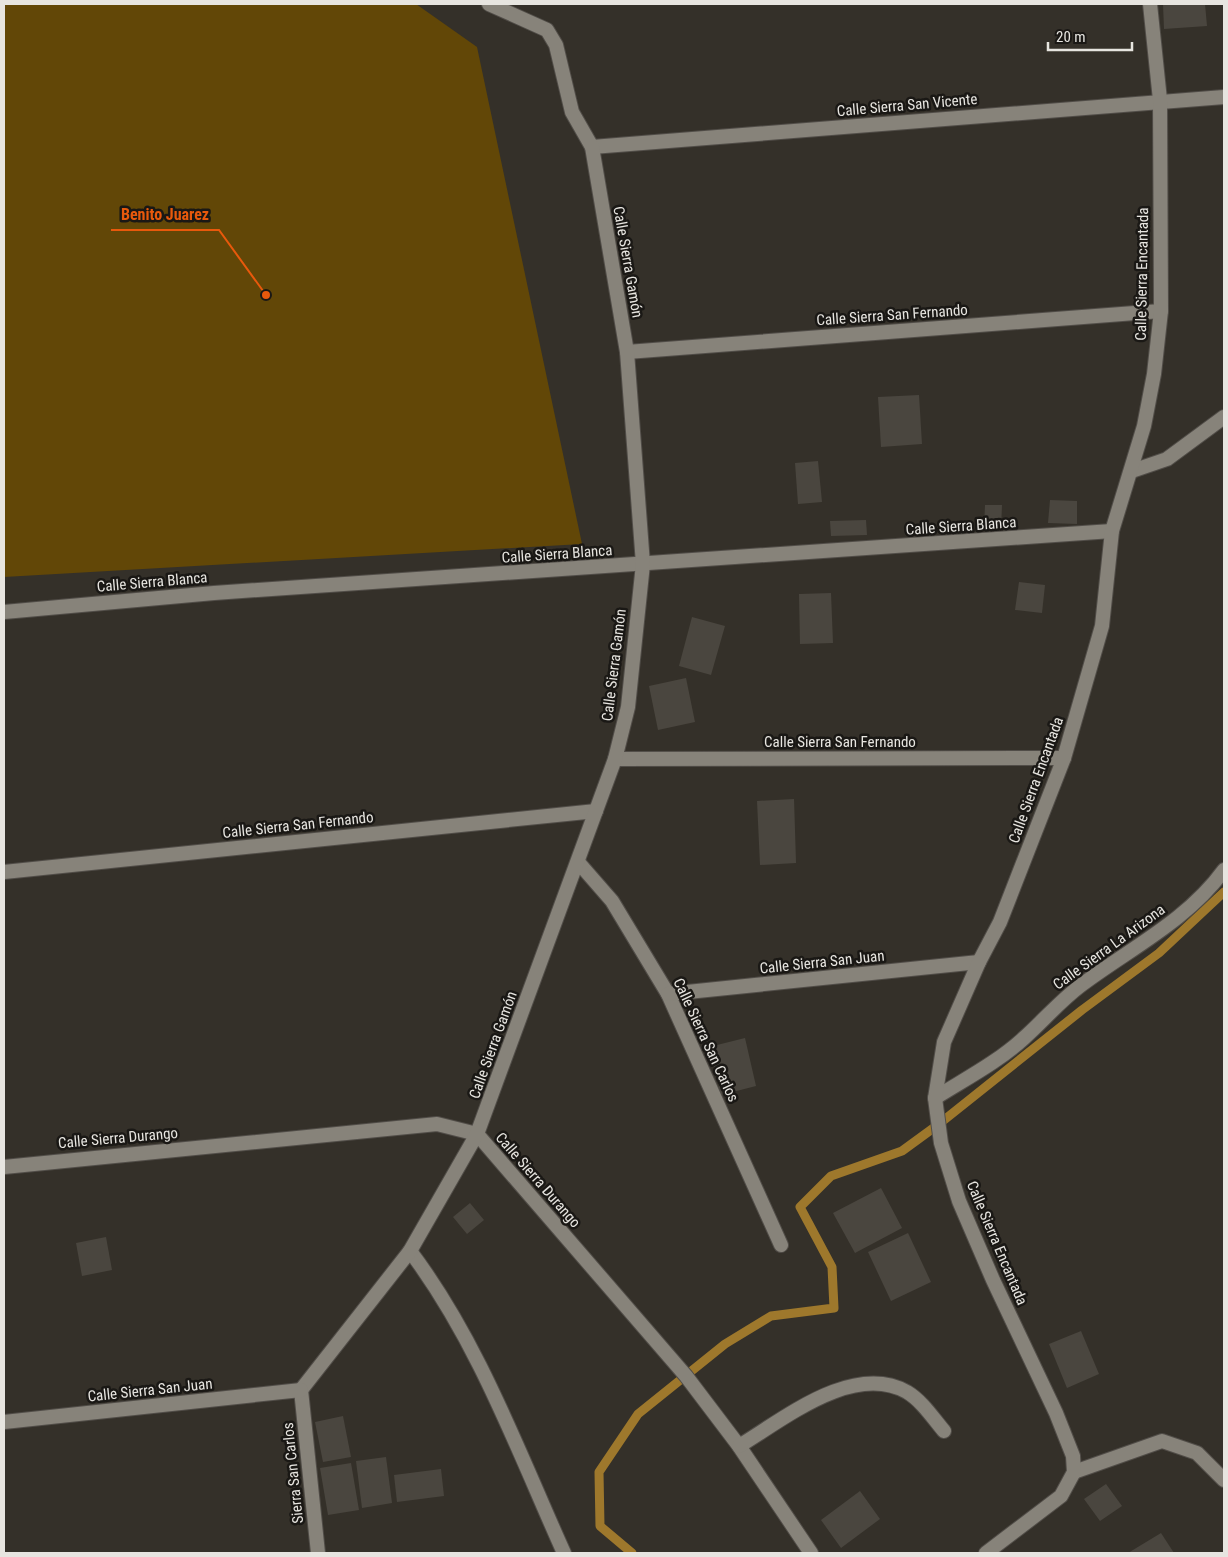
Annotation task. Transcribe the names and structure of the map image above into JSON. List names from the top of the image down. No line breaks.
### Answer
{"streets":{"street":["Calle Sierra San Vicente","Calle Sierra Gamón","Calle Sierra Encantada","Calle Sierra San Fernando","Calle Sierra Blanca","Calle Sierra La Arizona","Calle Sierra San Juan","Calle Sierra San Carlos","Calle Sierra Durango","Sierra San Carlos"]},"crossings":[["Calle Sierra San Vicente","Calle Sierra Gamón"],["Calle Sierra San Vicente","Calle Sierra Encantada"],["Calle Sierra Gamón","Calle Sierra San Fernando"],["Calle Sierra Gamón","Calle Sierra Blanca"],["Calle Sierra Gamón","Calle Sierra San Juan"],["Calle Sierra Gamón","Calle Sierra San Carlos"],["Calle Sierra Gamón","Calle Sierra Durango"],["Calle Sierra Gamón","Sierra San Carlos"],["Calle Sierra Encantada","Calle Sierra San Fernando"],["Calle Sierra Encantada","Calle Sierra Blanca"],["Calle Sierra Encantada","Calle Sierra La Arizona"],["Calle Sierra Encantada","Calle Sierra San Juan"],["Calle Sierra San Juan","Calle Sierra San Carlos"],["Calle Sierra San Juan","Sierra San Carlos"]],"places":["Benito Juarez"],"scale_bar":"20 m"}
